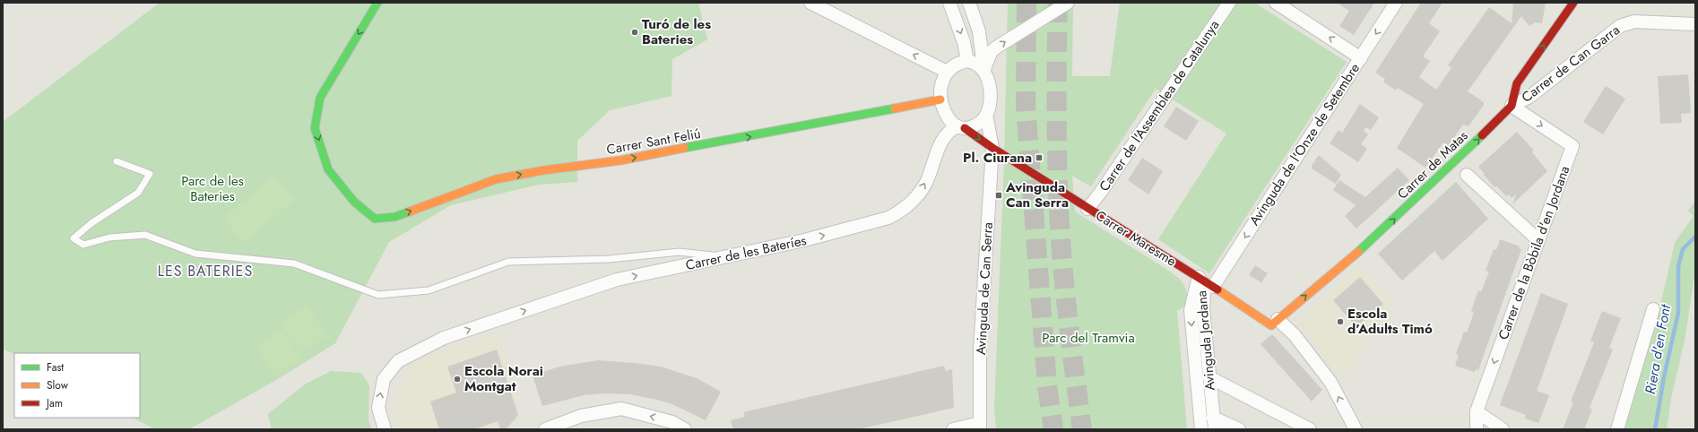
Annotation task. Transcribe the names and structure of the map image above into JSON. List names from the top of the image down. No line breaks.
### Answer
{"streets":{"street":["Carrer de Can Garra","Carrer de l'Assemblea de Catalunya","Carrer Sant Feliú","Avinguda de l'Onze de Setembre","Carrer de Matas","Carrer Maresme","Carrer de les Bateríes","Carrer de la Bòbila d'en Jordana","Avinguda de Can Serra","Avinguda Jordana"]},"crossings":[["Carrer de Can Garra","Carrer de Matas"],["Carrer de Can Garra","Carrer de la Bòbila d'en Jordana"],["Carrer de l'Assemblea de Catalunya","Carrer Maresme"],["Carrer Sant Feliú","Carrer Maresme"],["Carrer Sant Feliú","Carrer de les Bateríes"],["Avinguda de l'Onze de Setembre","Carrer Maresme"],["Carrer de Matas","Carrer Maresme"],["Carrer de Matas","Carrer de la Bòbila d'en Jordana"],["Carrer Maresme","Carrer de les Bateríes"],["Carrer Maresme","Avinguda de Can Serra"],["Carrer Maresme","Avinguda Jordana"]],"one_way":["Avinguda de l'Onze de Setembre","Carrer de Matas","Carrer de les Bateríes","Carrer de la Bòbila d'en Jordana"],"districts":["LES BATERIES"],"water":["Riera d'en Font"],"parks":["Parc de les Bateries","Parc del Tramvia"],"places":{"other":["Turó de les Bateries","Escola d’Adults Timó","Escola Norai Montgat"],"transit":["Pl. Ciurana","Avinguda Can Serra"]},"legend":["Fast","Slow","Jam"]}
